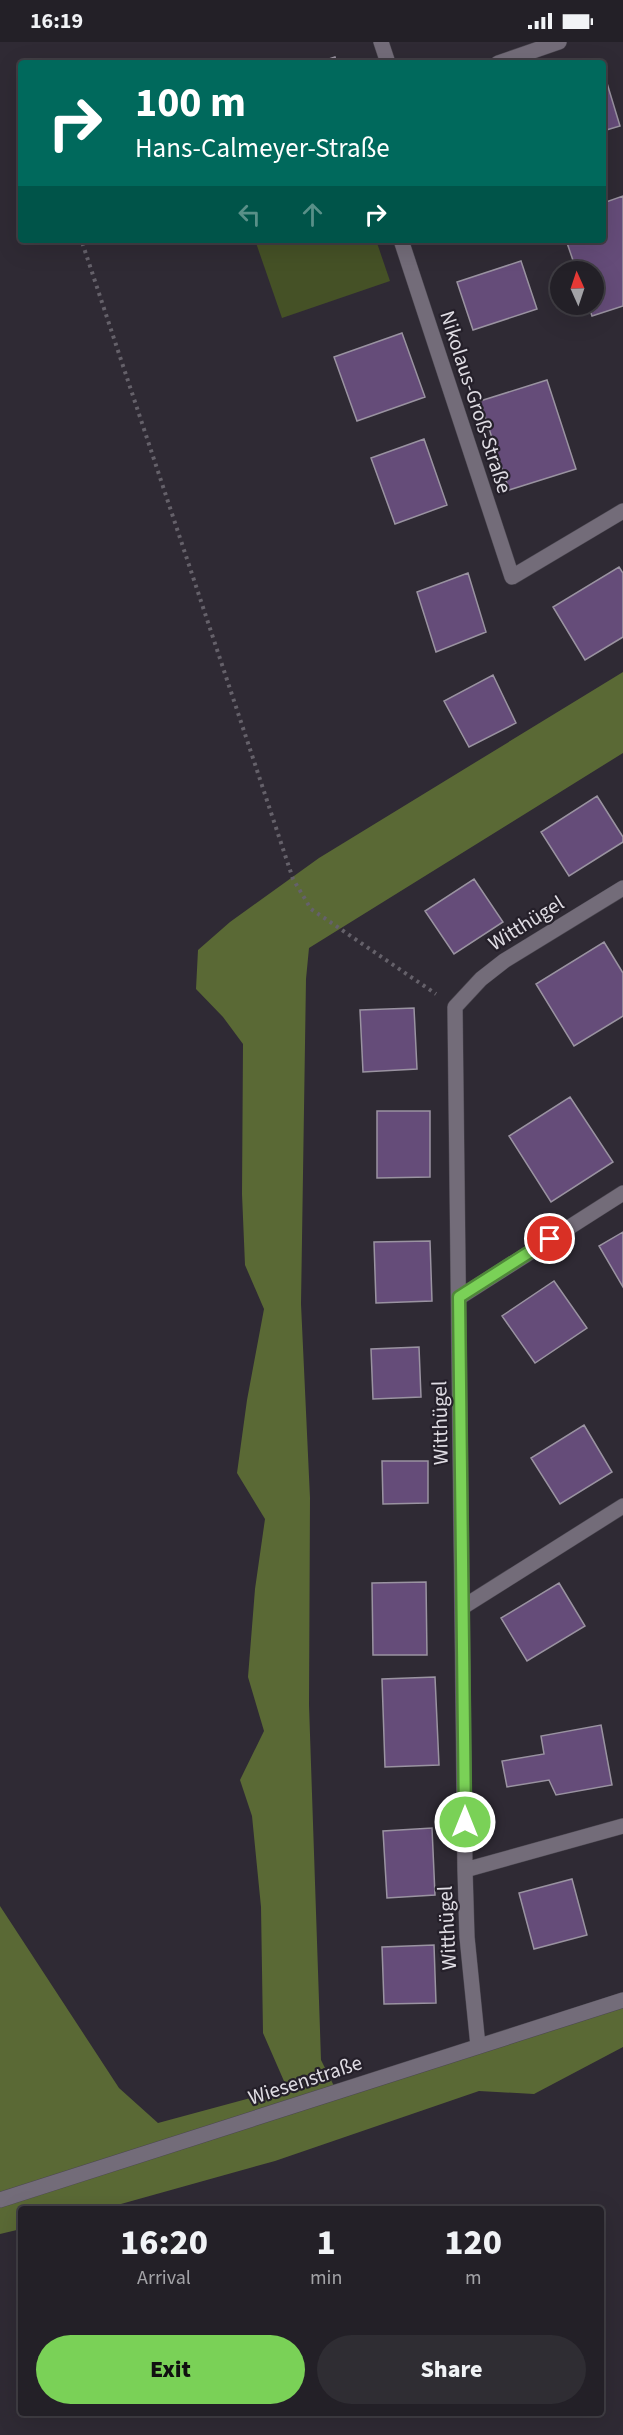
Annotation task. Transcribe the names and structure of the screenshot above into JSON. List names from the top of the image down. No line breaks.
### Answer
{"streets":{"street":["Nikolaus-Groß-Straße","Witthügel","Wiesenstraße"]},"crossings":[["Witthügel","Wiesenstraße"]],"north":"top","page":{"status":"16:19","turn":["100 m","Hans-Calmeyer-Straße"],"eta":["16:20","Arrival","1","min","120","m"],"buttons":["Exit","Share"]}}
